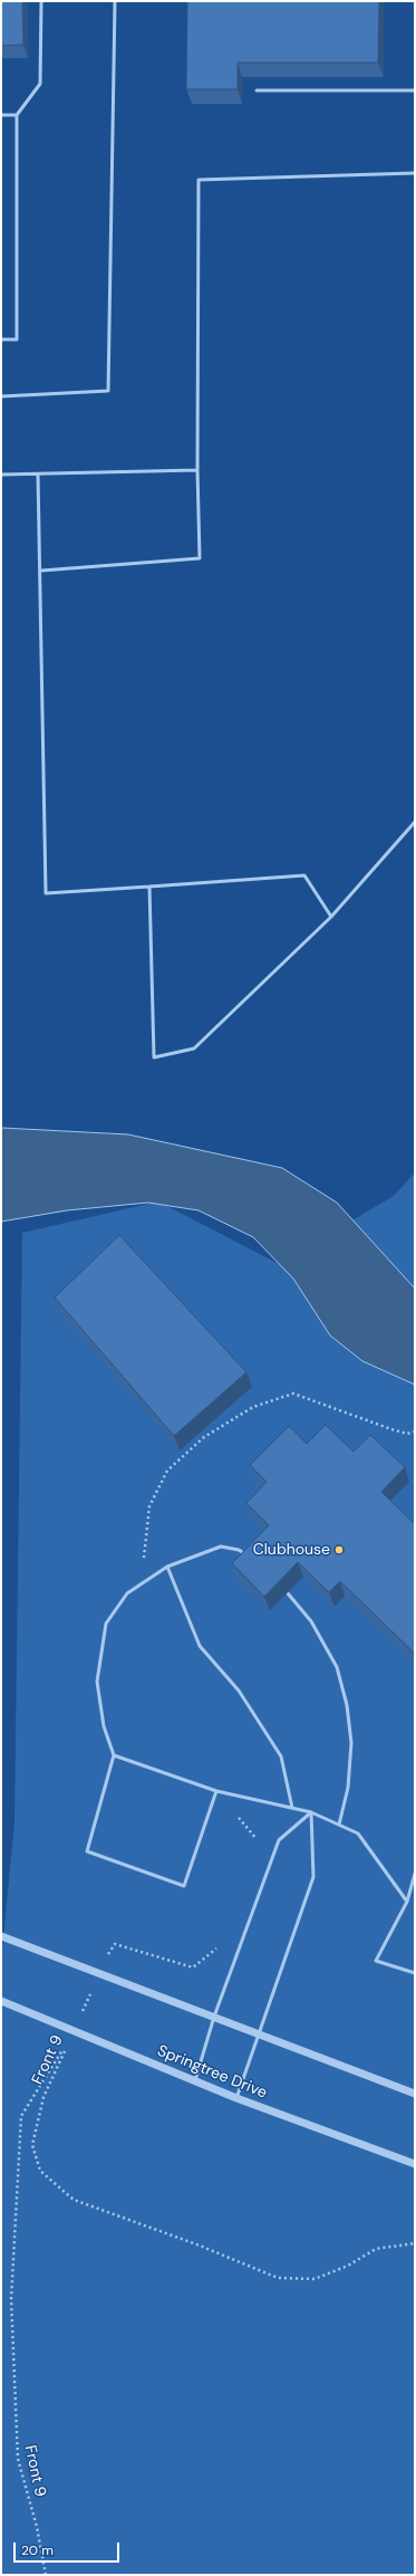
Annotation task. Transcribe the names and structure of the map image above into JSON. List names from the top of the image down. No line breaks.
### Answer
{"streets":{"street":["Springtree Drive"],"path":["Front 9"]},"crossings":[["Front 9","Springtree Drive"]],"places":["Clubhouse"],"scale_bar":"20 m"}
